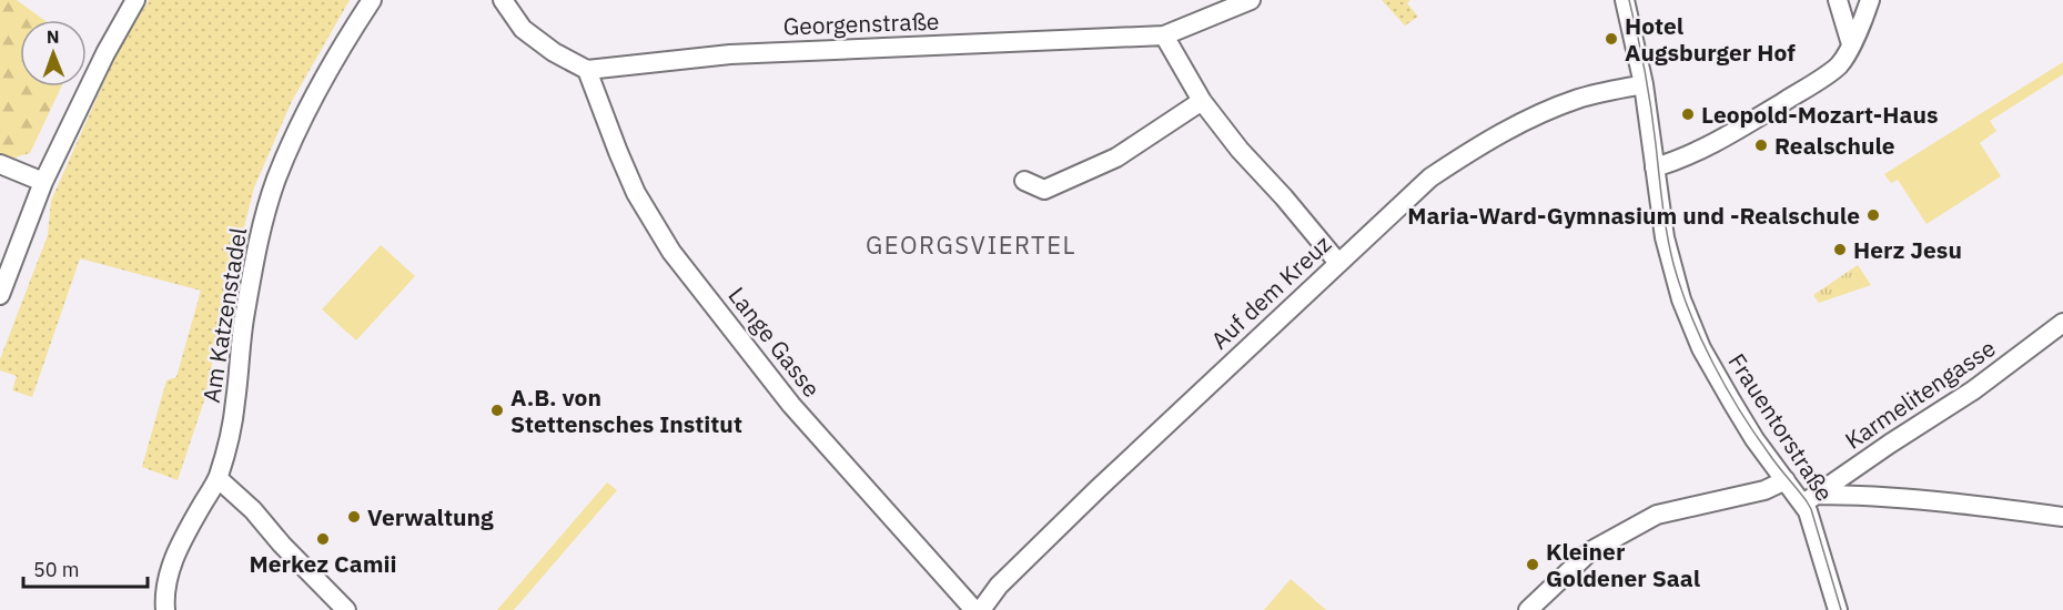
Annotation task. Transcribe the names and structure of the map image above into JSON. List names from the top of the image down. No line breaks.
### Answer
{"streets":{"street":["Georgenstraße","Auf dem Kreuz","Am Katzenstadel","Lange Gasse","Karmelitengasse","Frauentorstraße"]},"crossings":[["Georgenstraße","Lange Gasse"],["Auf dem Kreuz","Frauentorstraße"],["Karmelitengasse","Frauentorstraße"]],"districts":["GEORGSVIERTEL"],"places":["Hotel Augsburger Hof","Leopold-Mozart-Haus","Realschule","Maria-Ward-Gymnasium und -Realschule","Herz Jesu","A.B. von Stettensches Institut","Verwaltung","Merkez Camii","Kleiner Goldener Saal"],"scale_bar":"50 m","north":"top"}
